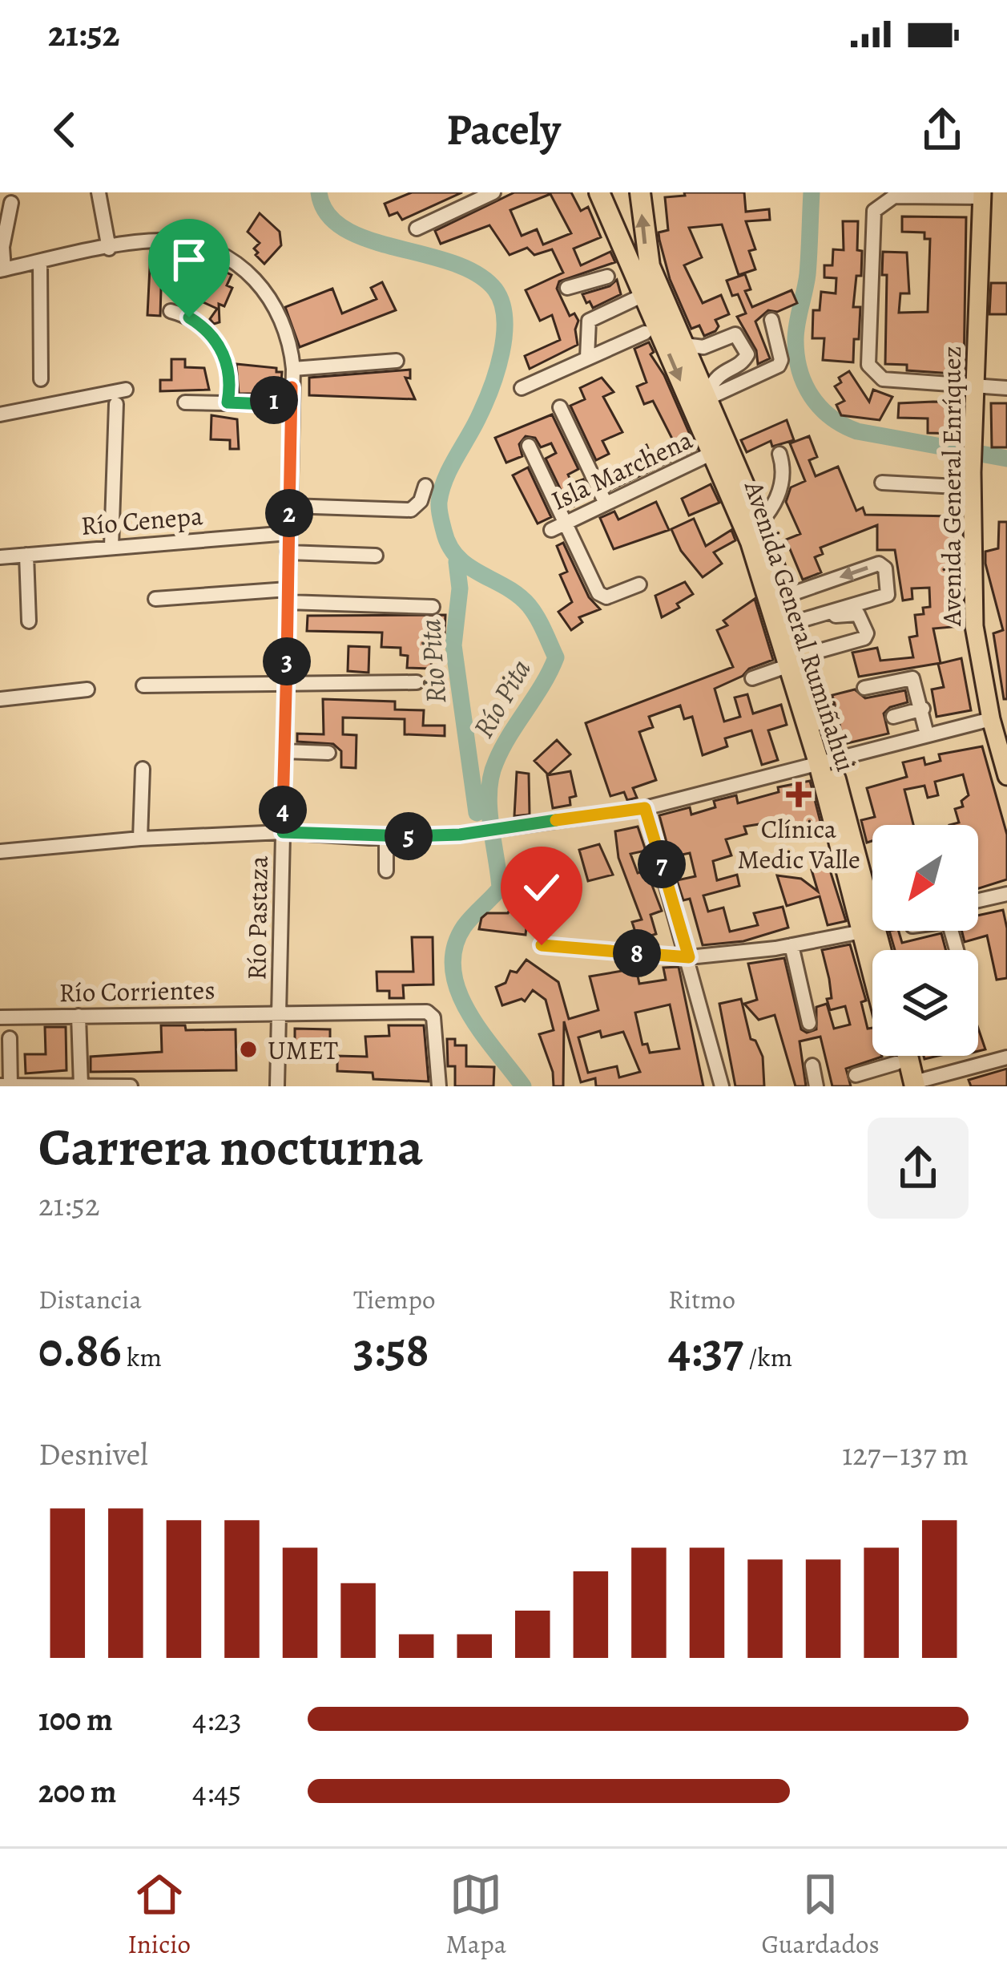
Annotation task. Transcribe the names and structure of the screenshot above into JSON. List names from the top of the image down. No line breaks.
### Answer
{"streets":{"highway":["Avenida General Rumiñahui"],"main road":["Avenida General Enríquez"],"street":["Isla Marchena","Río Cenepa","Río Pastaza","Río Corrientes"]},"crossings":[["Isla Marchena","Avenida General Rumiñahui"],["Río Cenepa","Río Pastaza"],["Río Pastaza","Río Corrientes"]],"water":["Rio Pita","Río Pita"],"places":{"health":["Clínica Medic Valle"],"other":["UMET"]},"north":"bottom left","page":{"status":"21:52","header":"Pacely","pins":["1","2","3","4","5","7","8"],"heading":["Carrera nocturna","21:52"],"stats":[["Distancia","0.86 km"],["Tiempo","3:58"],["Ritmo","4:37 /km"]],"chart":["Desnivel","127–137 m"],"list":[{"name":"100 m","note":"4:23"},{"name":"200 m","note":"4:45"}],"tabs":["Inicio","Mapa","Guardados"]}}
